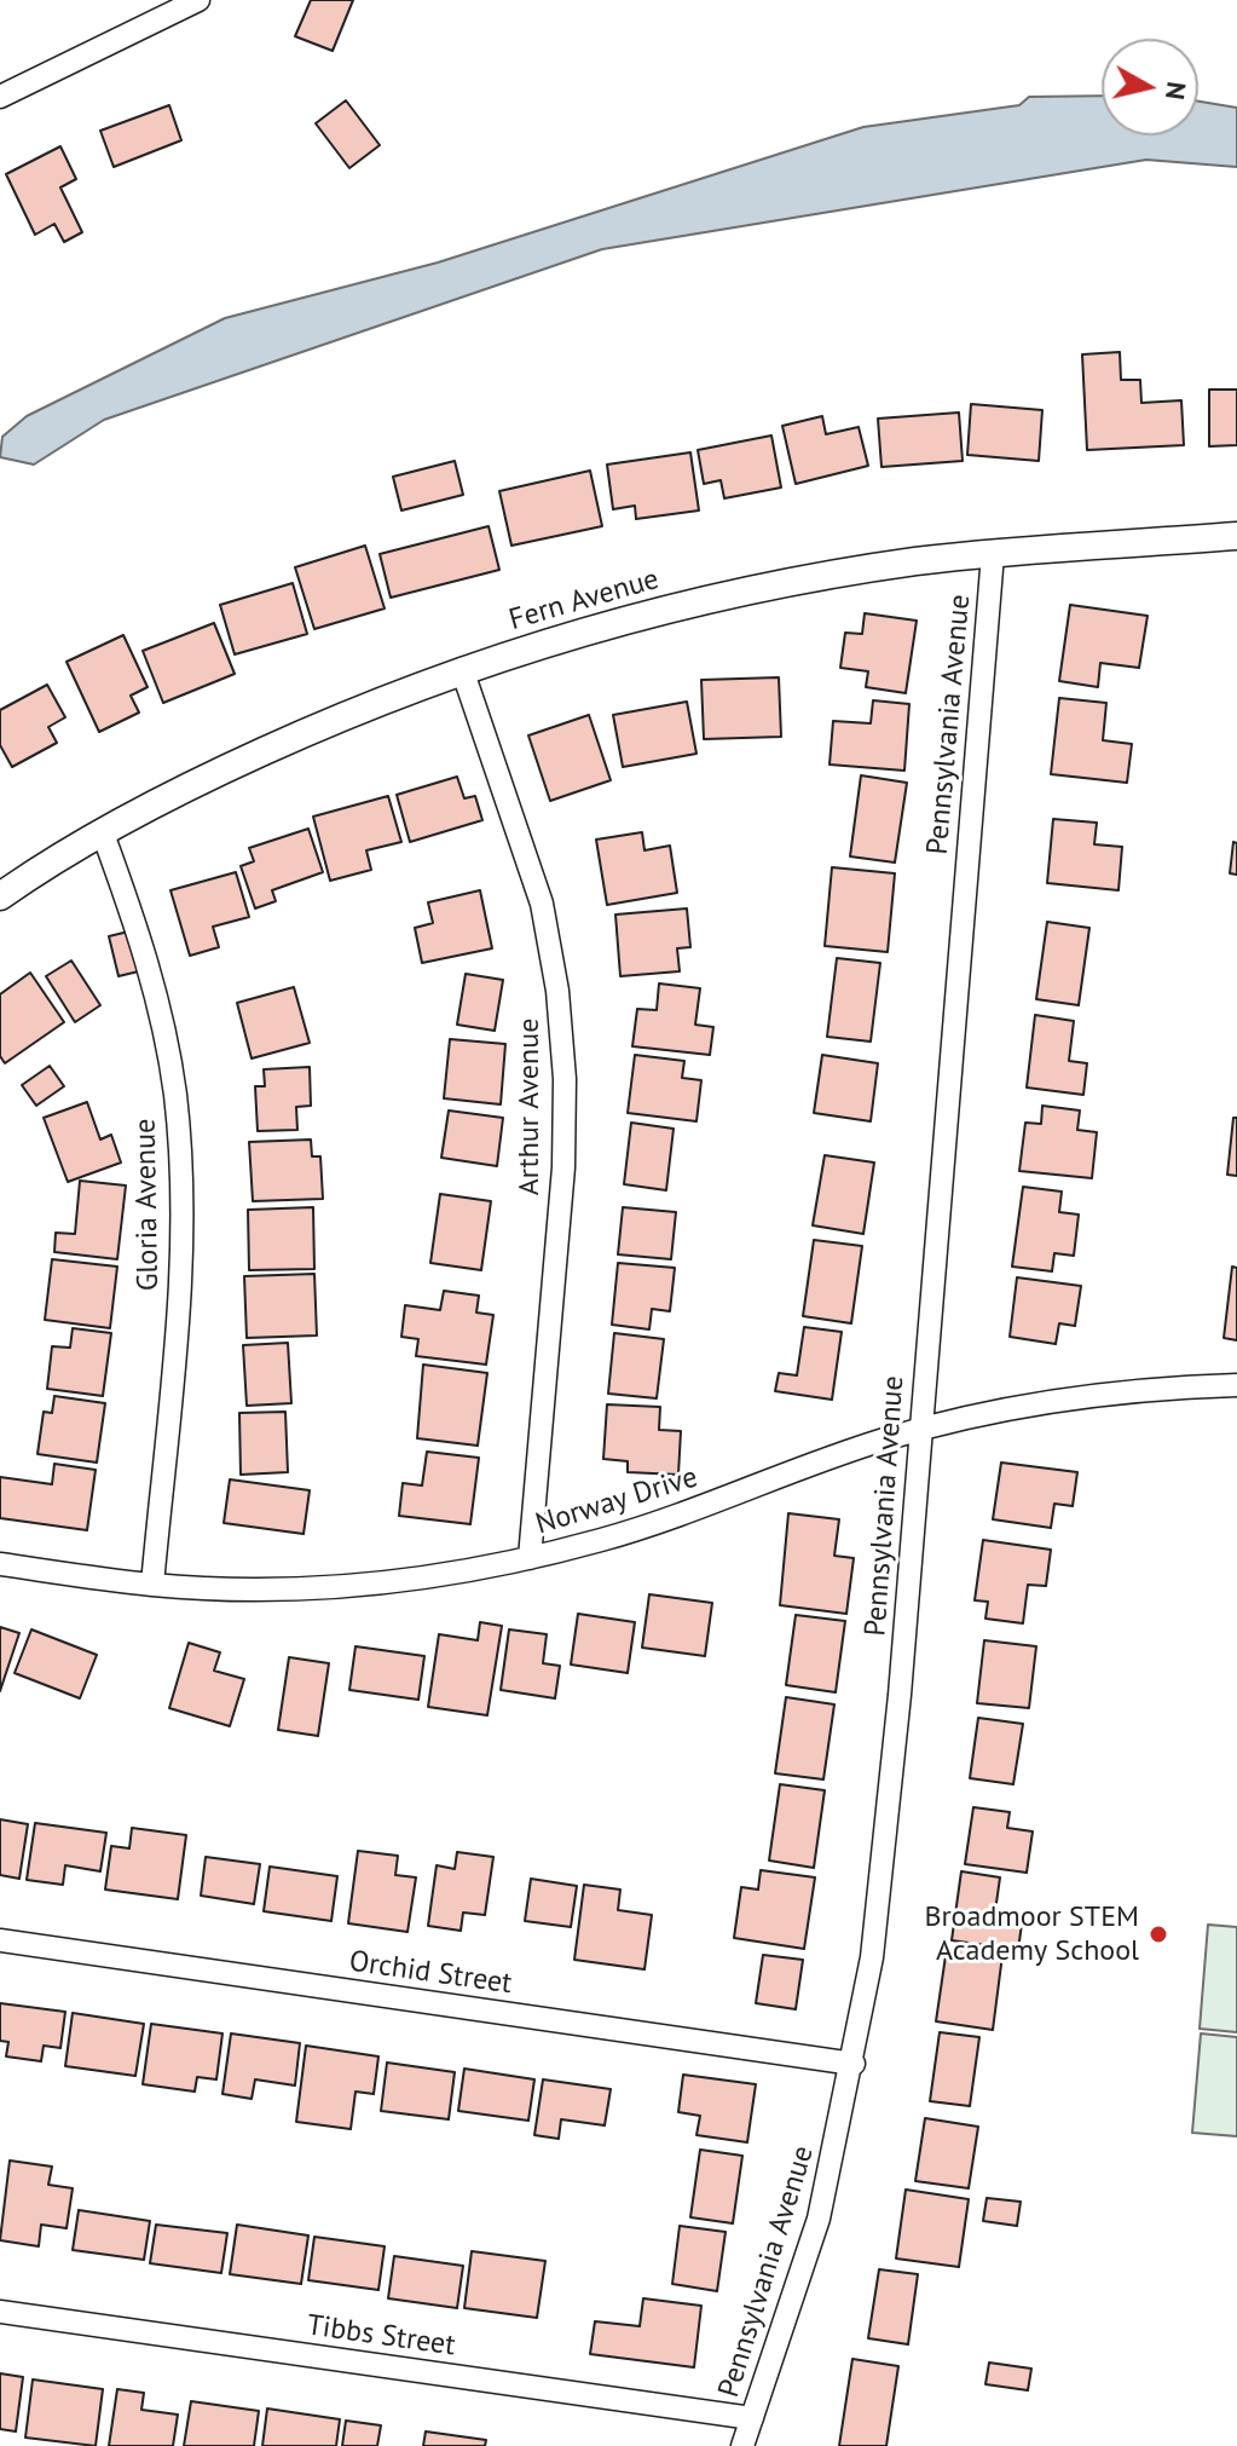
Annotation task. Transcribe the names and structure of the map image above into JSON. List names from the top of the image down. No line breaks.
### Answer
{"streets":{"street":["Fern Avenue","Pennsylvania Avenue","Arthur Avenue","Gloria Avenue","Norway Drive","Orchid Street","Tibbs Street"]},"crossings":[["Fern Avenue","Pennsylvania Avenue"],["Fern Avenue","Arthur Avenue"],["Fern Avenue","Gloria Avenue"],["Pennsylvania Avenue","Norway Drive"],["Pennsylvania Avenue","Orchid Street"],["Pennsylvania Avenue","Tibbs Street"],["Arthur Avenue","Norway Drive"],["Gloria Avenue","Norway Drive"]],"places":["Broadmoor STEM Academy School"],"north":"right"}
